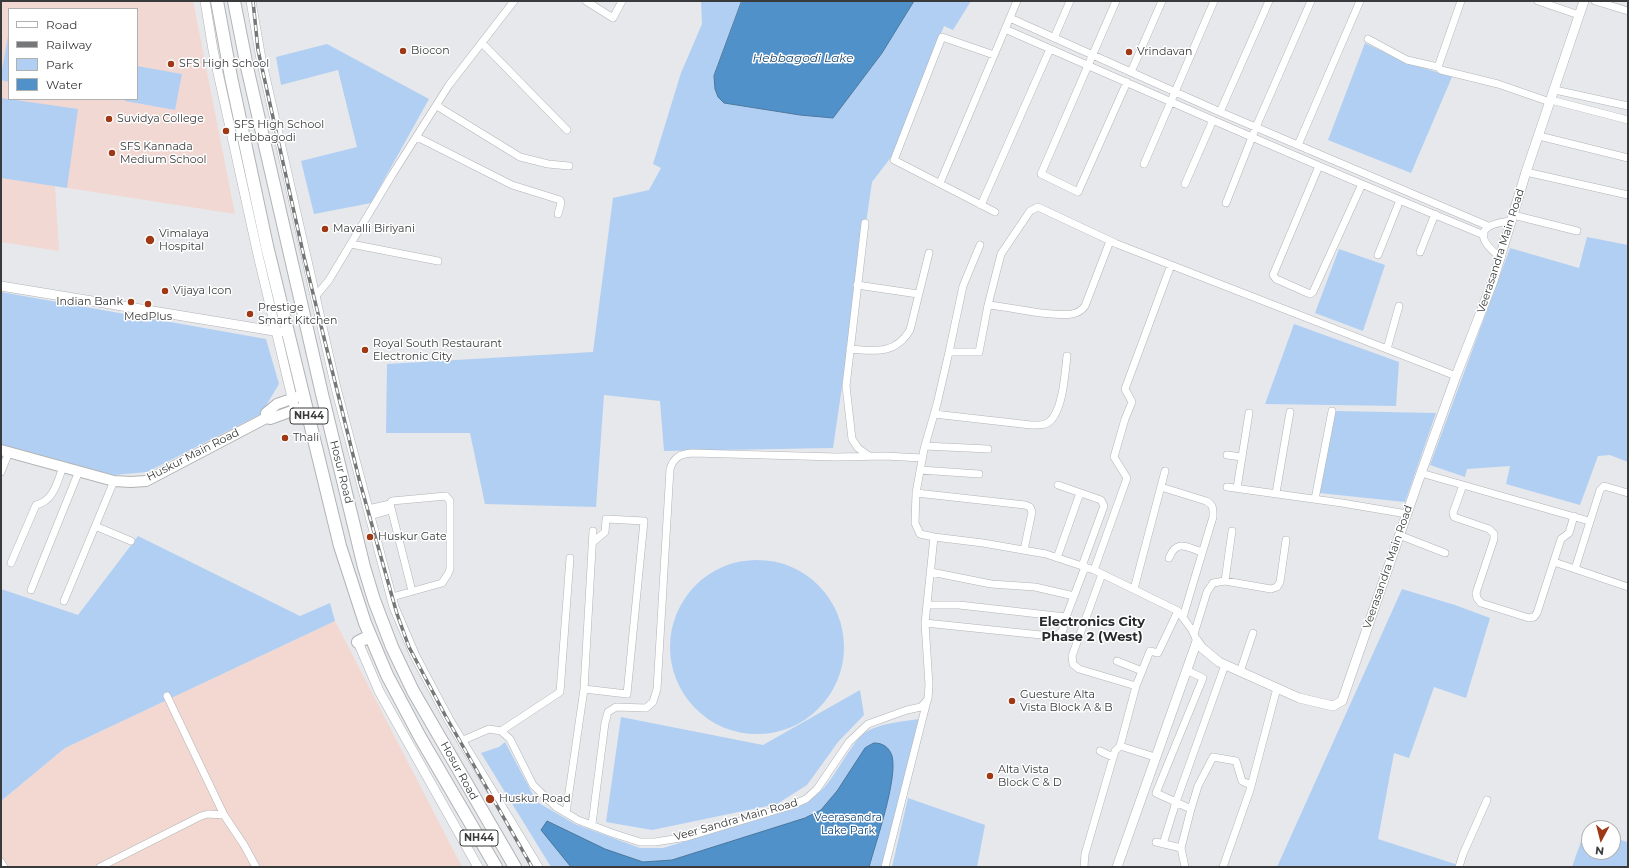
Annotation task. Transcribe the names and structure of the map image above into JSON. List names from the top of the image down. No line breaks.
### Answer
{"streets":{"highway":["NH44","Hosur Road"],"main road":["Huskur Main Road"],"street":["Veerasandra Main Road","Veer Sandra Main Road"]},"crossings":[["Huskur Main Road","Hosur Road"]],"districts":["Electronics City Phase 2 (West)"],"water":["Hebbagodi Lake"],"parks":["Veerasandra Lake Park"],"places":["Biocon","Vrindavan","SFS High School","Suvidya College","SFS High School Hebbagodi","SFS Kannada Medium School","Mavalli Biriyani","Vimalaya Hospital","Vijaya Icon","Indian Bank","MedPlus","Prestige Smart Kitchen","Royal South Restaurant Electronic City","Thali","Huskur Gate","Guesture Alta Vista Block A & B","Alta Vista Block C & D","Huskur Road"],"legend":["Road","Railway","Park","Water"],"north":"bottom"}
